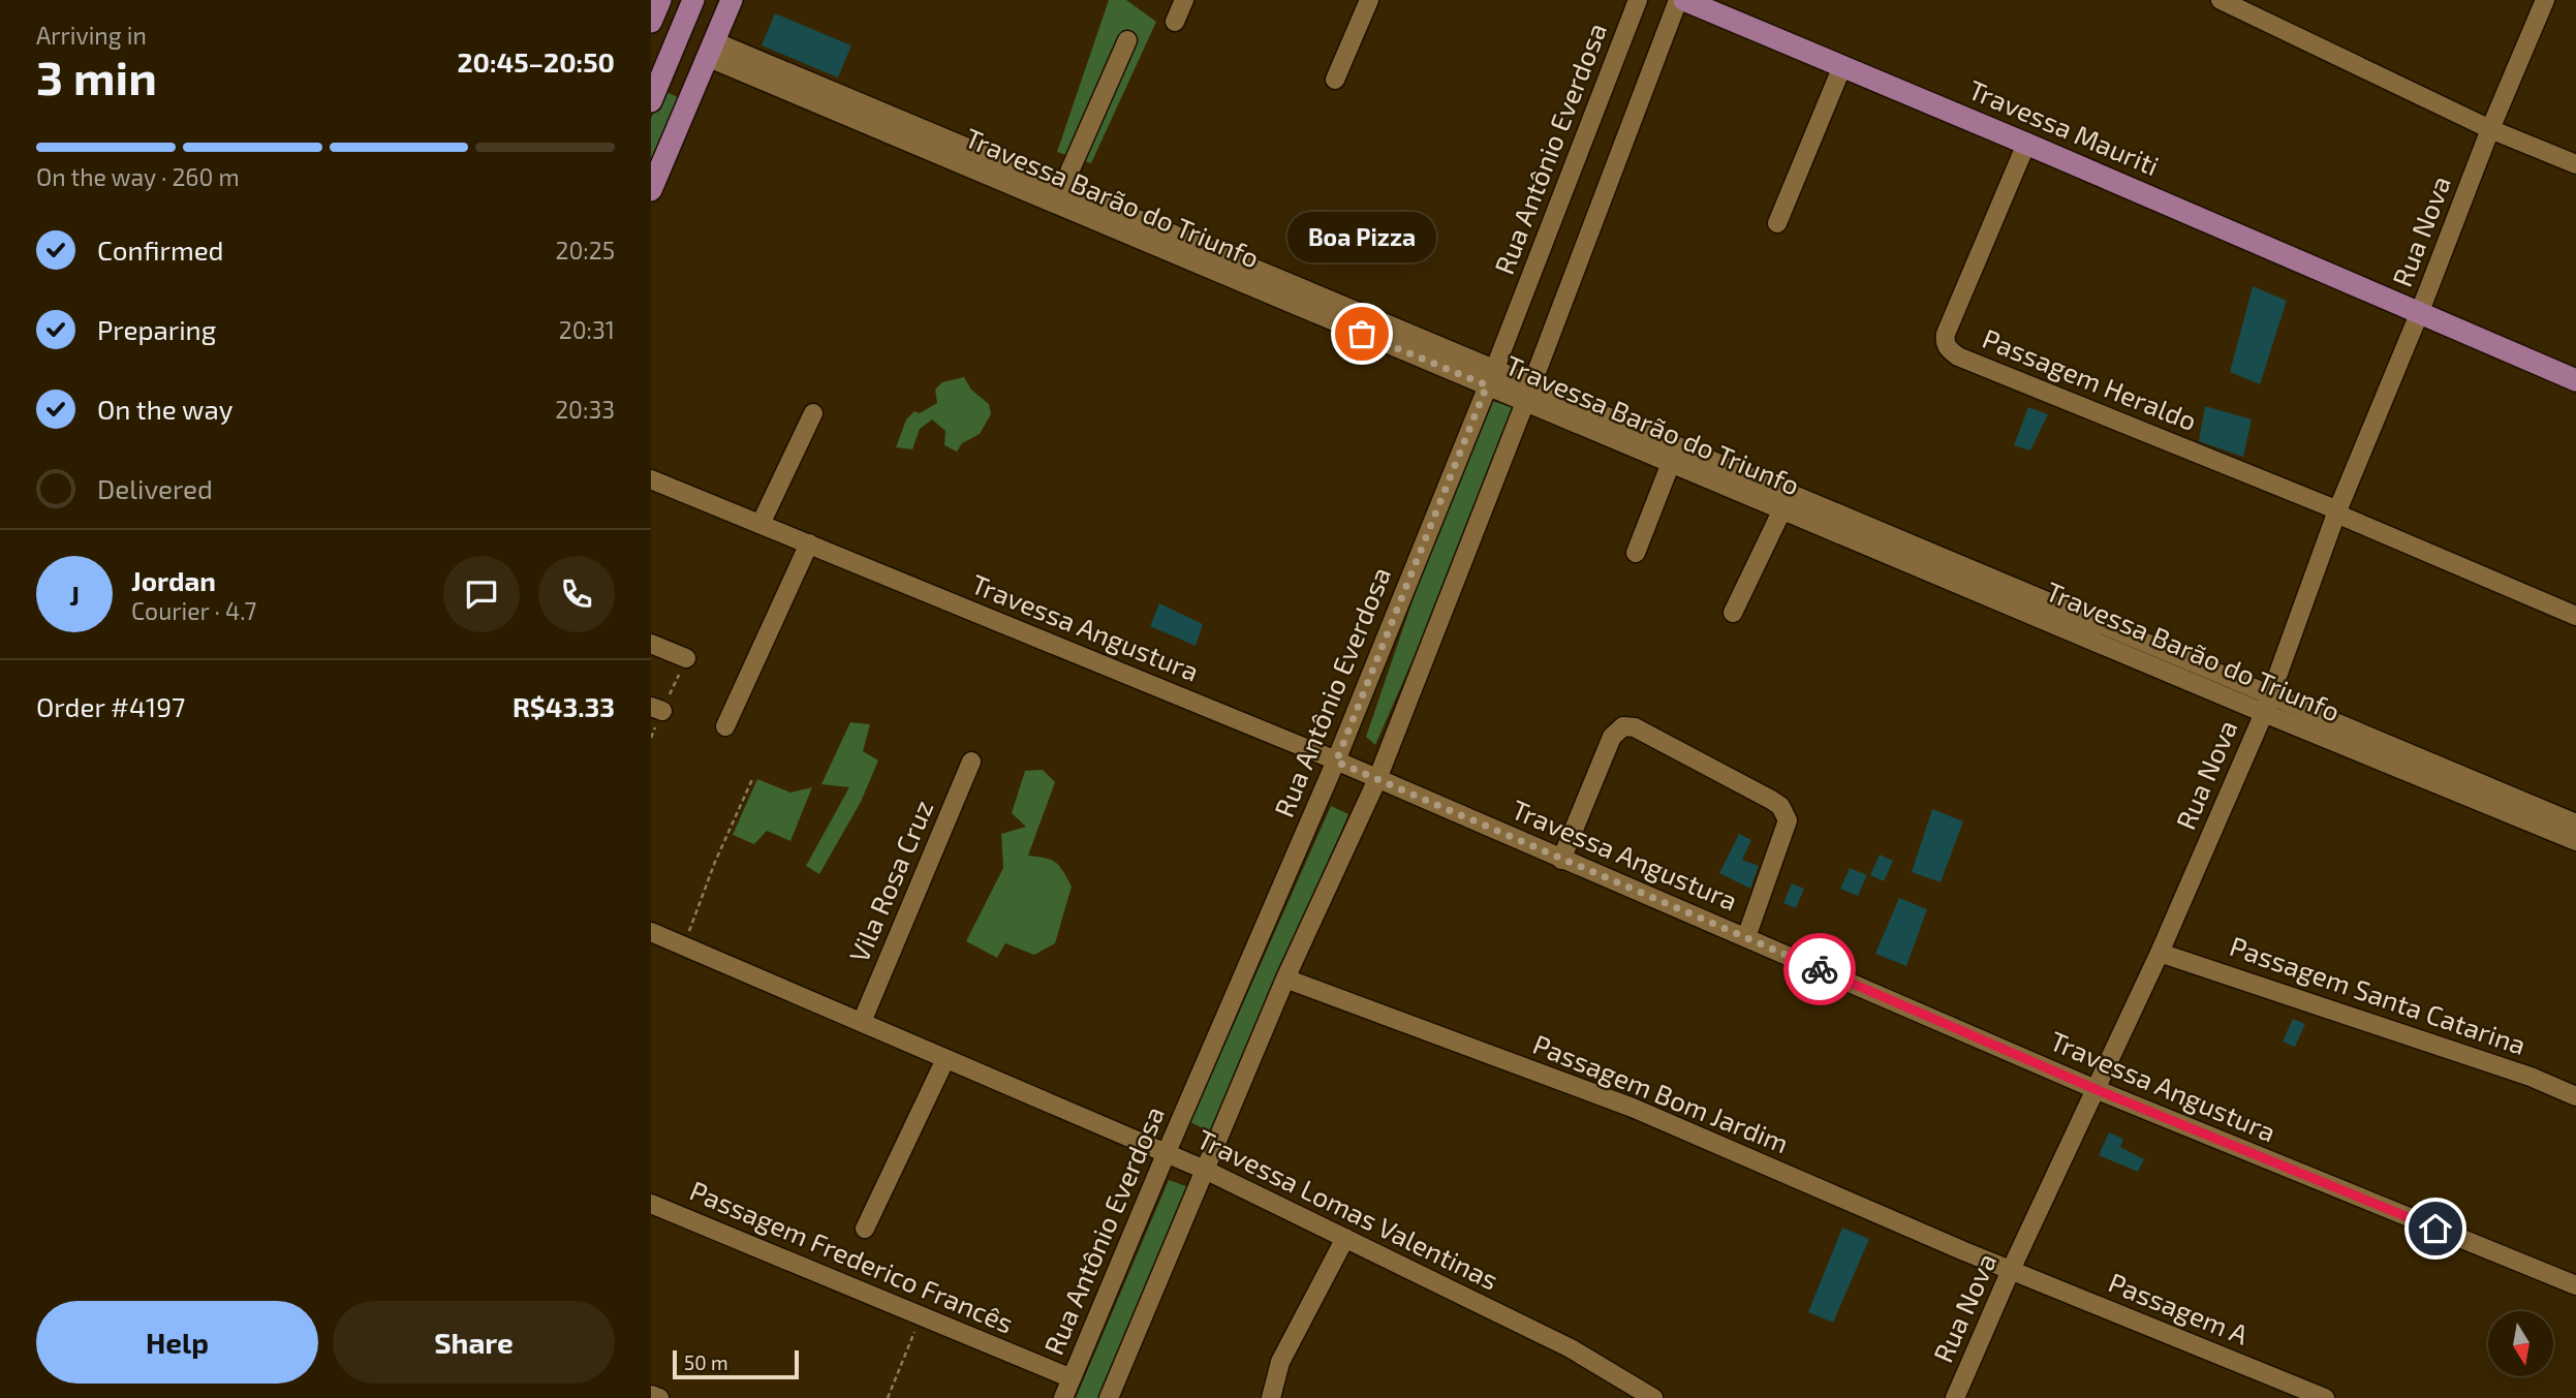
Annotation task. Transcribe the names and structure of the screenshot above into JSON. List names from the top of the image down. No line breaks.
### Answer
{"streets":{"main road":["Travessa Mauriti"],"street":["Rua Antônio Everdosa","Travessa Barão do Triunfo","Rua Nova","Passagem Heraldo","Travessa Angustura","Vila Rosa Cruz","Passagem Santa Catarina","Passagem Bom Jardim","Travessa Lomas Valentinas","Passagem Frederico Francês","Passagem A"]},"crossings":[["Travessa Mauriti","Rua Nova"],["Travessa Mauriti","Passagem Heraldo"],["Rua Antônio Everdosa","Travessa Barão do Triunfo"],["Rua Antônio Everdosa","Travessa Angustura"],["Rua Antônio Everdosa","Travessa Lomas Valentinas"],["Rua Antônio Everdosa","Passagem Frederico Francês"],["Travessa Barão do Triunfo","Rua Nova"],["Rua Nova","Passagem Heraldo"],["Rua Nova","Travessa Angustura"],["Rua Nova","Passagem Santa Catarina"],["Rua Nova","Passagem Bom Jardim"],["Rua Nova","Passagem A"],["Vila Rosa Cruz","Travessa Lomas Valentinas"],["Passagem Bom Jardim","Passagem A"]],"places":["Boa Pizza"],"scale_bar":"50 m","north":"bottom","page":{"heading":["3 min","Arriving in","20:45–20:50"],"panel":["Jordan","Courier · 4.7","Order #4197","R$43.33"],"bar":"On the way · 260 m","list":[["Confirmed","20:25"],["Preparing","20:31"],["On the way","20:33"],"Delivered"],"bubble":"Boa Pizza","round":"J","buttons":["Help","Share"],"scale":"50 m"}}
